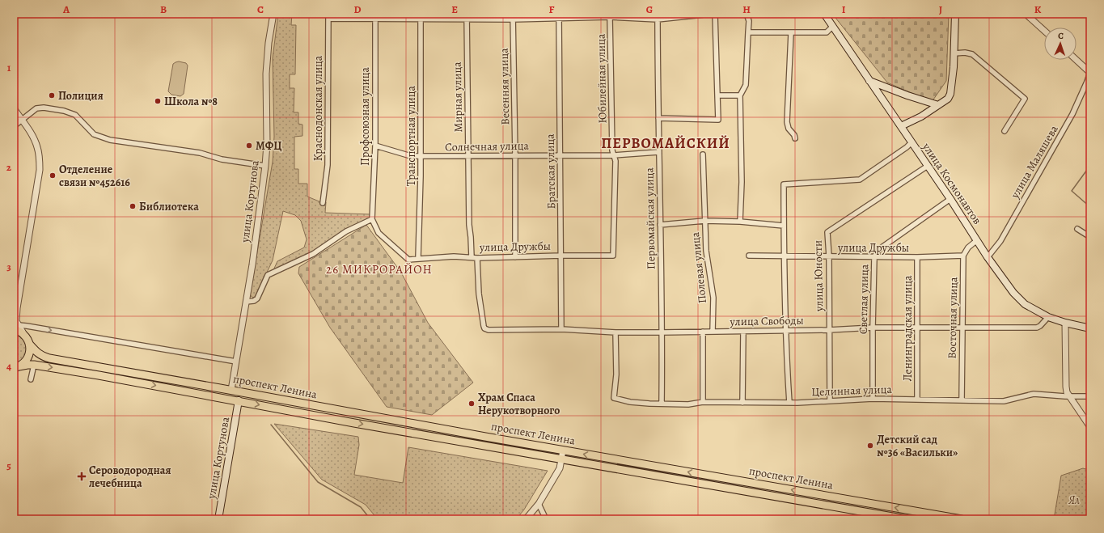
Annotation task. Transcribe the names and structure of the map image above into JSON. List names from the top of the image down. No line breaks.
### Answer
{"streets":{"main road":["улица Космонавтов","улица Кортунова","проспект Ленина"],"street":["Юбилейная улица","Весенняя улица","Мирная улица","Краснодонская улица","Профсоюзная улица","Транспортная улица","Солнечная улица","улица Маляшева","Братская улица","Первомайская улица","улица Дружбы","Полевая улица","улица Юности","Светлая улица","Восточная улица","улица Свободы","Ленинградская улица","Целинная улица"]},"crossings":[["Юбилейная улица","Солнечная улица"],["Юбилейная улица","улица Дружбы"],["Весенняя улица","Солнечная улица"],["Весенняя улица","улица Дружбы"],["Мирная улица","Солнечная улица"],["Мирная улица","улица Дружбы"],["Профсоюзная улица","Солнечная улица"],["Профсоюзная улица","улица Дружбы"],["Транспортная улица","Солнечная улица"],["Транспортная улица","улица Дружбы"],["Солнечная улица","Братская улица"],["Солнечная улица","Первомайская улица"],["улица Маляшева","улица Космонавтов"],["Братская улица","улица Дружбы"],["Братская улица","улица Свободы"],["улица Космонавтов","улица Юности"],["улица Космонавтов","Светлая улица"],["улица Космонавтов","улица Свободы"],["улица Кортунова","проспект Ленина"],["Первомайская улица","улица Свободы"],["Первомайская улица","Целинная улица"],["улица Дружбы","улица Юности"],["улица Дружбы","Светлая улица"],["улица Дружбы","Восточная улица"],["улица Дружбы","улица Свободы"],["улица Дружбы","Ленинградская улица"],["Полевая улица","улица Свободы"],["улица Юности","улица Свободы"],["улица Юности","Целинная улица"],["Светлая улица","улица Свободы"],["Светлая улица","Целинная улица"],["Восточная улица","улица Свободы"],["Восточная улица","Целинная улица"],["улица Свободы","Ленинградская улица"],["улица Свободы","Целинная улица"],["Ленинградская улица","Целинная улица"]],"districts":["ПЕРВОМАЙСКИЙ","26 МИКРОРАЙОН"],"parks":["Ял"],"places":{"other":["Полиция","Школа №8","МФЦ","Отделение связи №452616","Библиотека","Храм Спаса Нерукотворного","Детский сад №36 «Васильки»"],"health":["Сероводородная лечебница"]},"north":"top","grid":{"columns":["A","B","C","D","E","F","G","H","I","J","K"],"rows":["1","2","3","4","5"]}}
